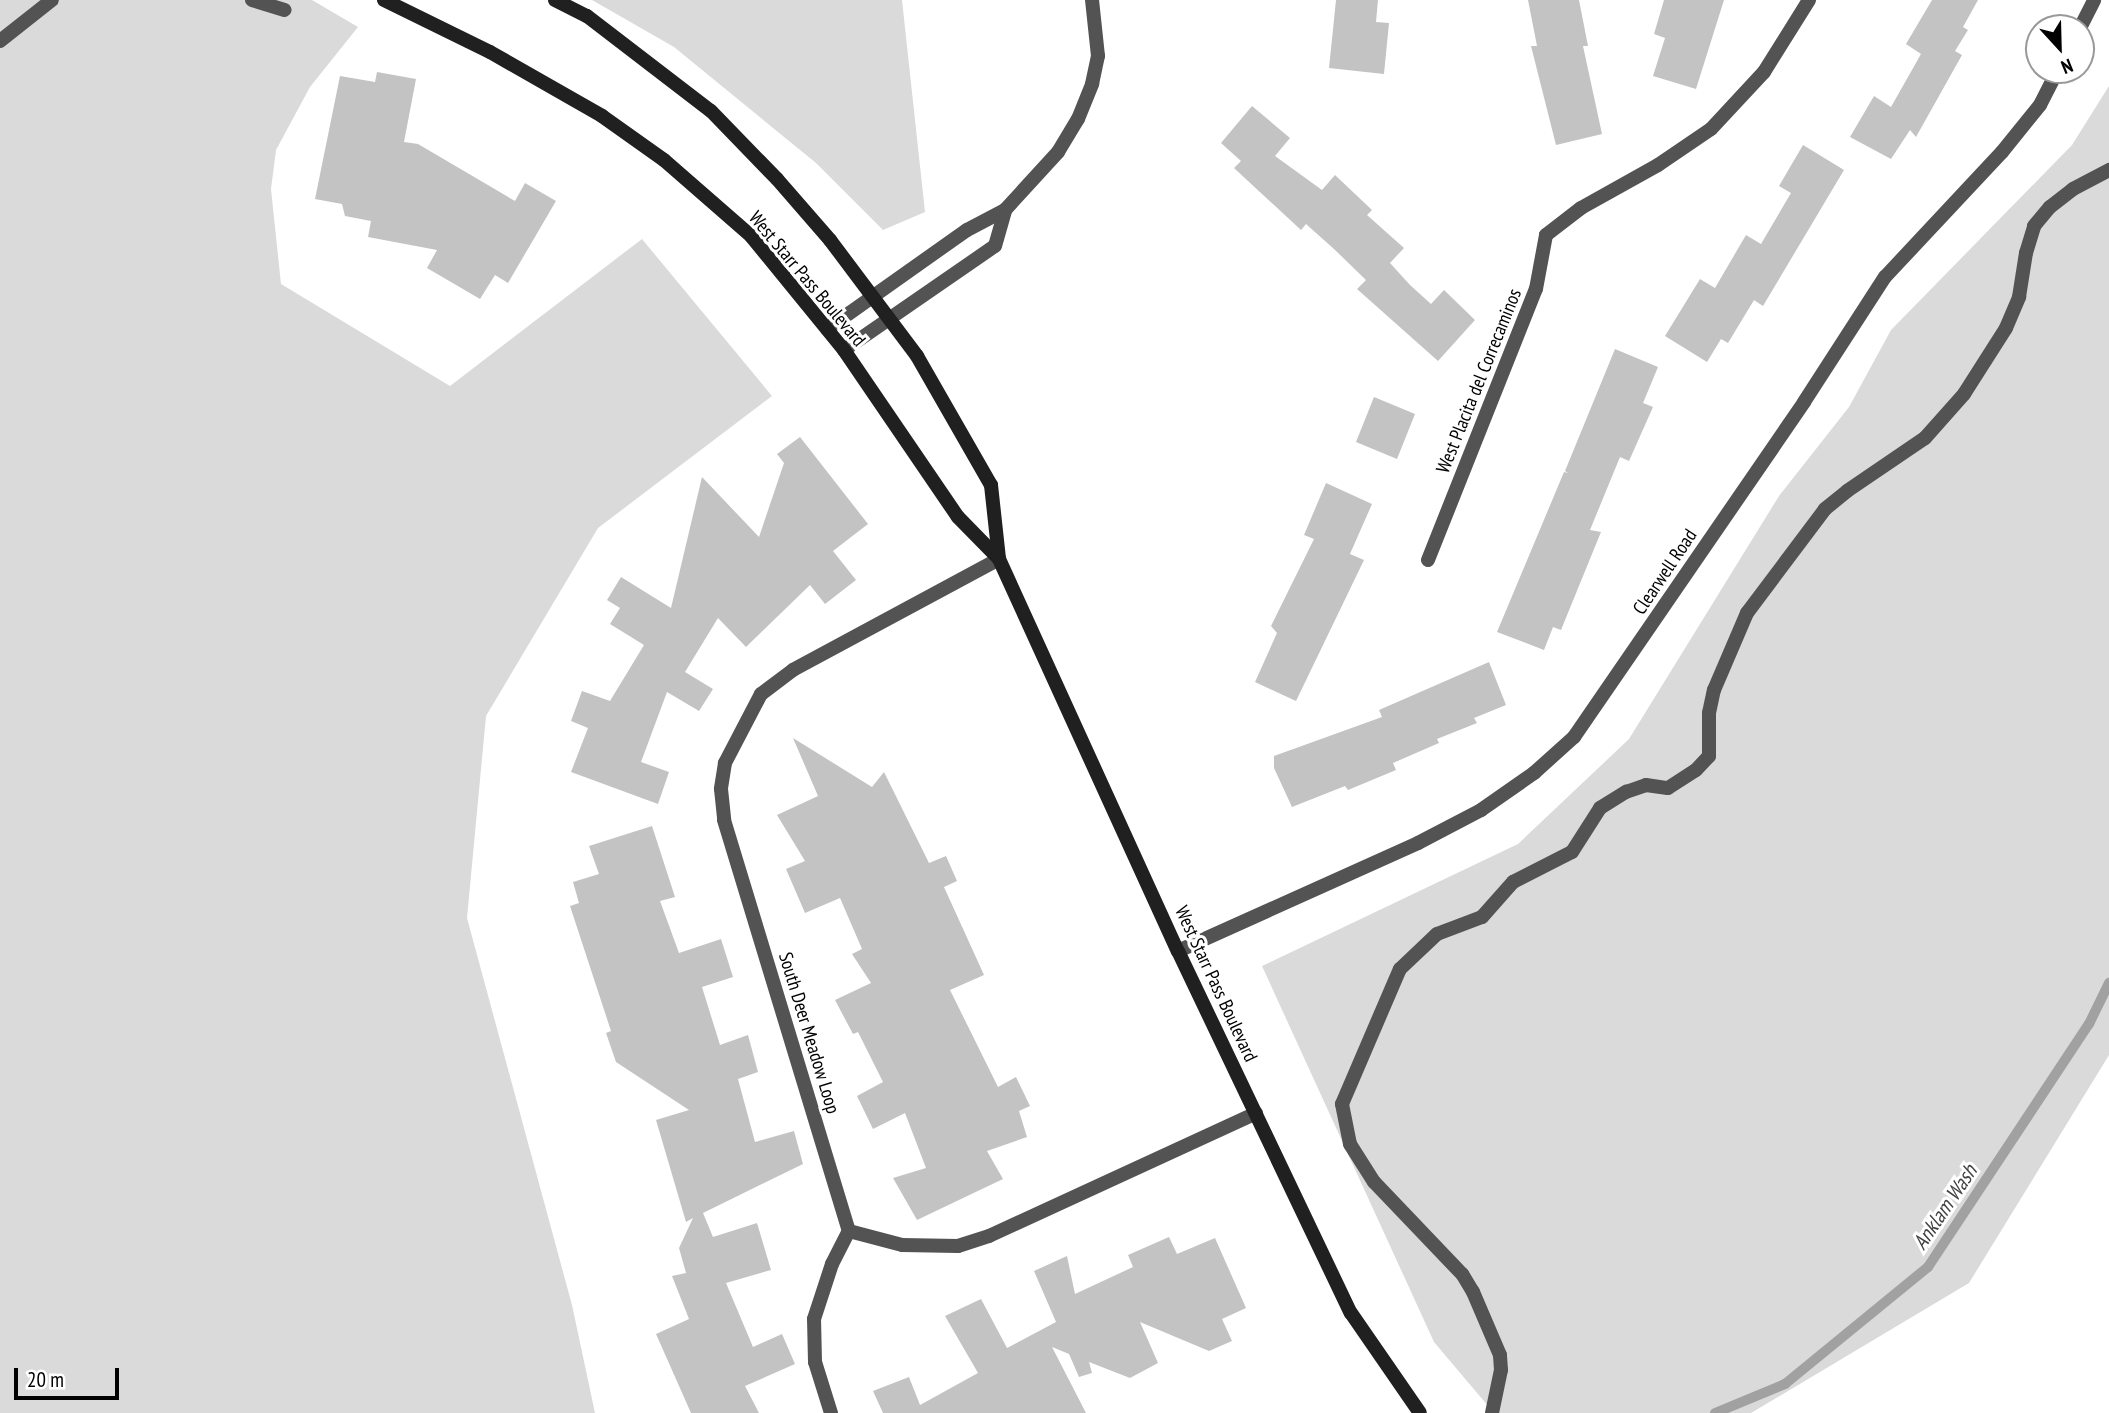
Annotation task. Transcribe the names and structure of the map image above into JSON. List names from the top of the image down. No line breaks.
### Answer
{"streets":{"street":["West Starr Pass Boulevard","West Placita del Correcaminos","Clearwell Road","South Deer Meadow Loop"]},"crossings":[["West Starr Pass Boulevard","Clearwell Road"],["West Starr Pass Boulevard","South Deer Meadow Loop"]],"water":["Anklam Wash"],"scale_bar":"20 m","north":"bottom"}
